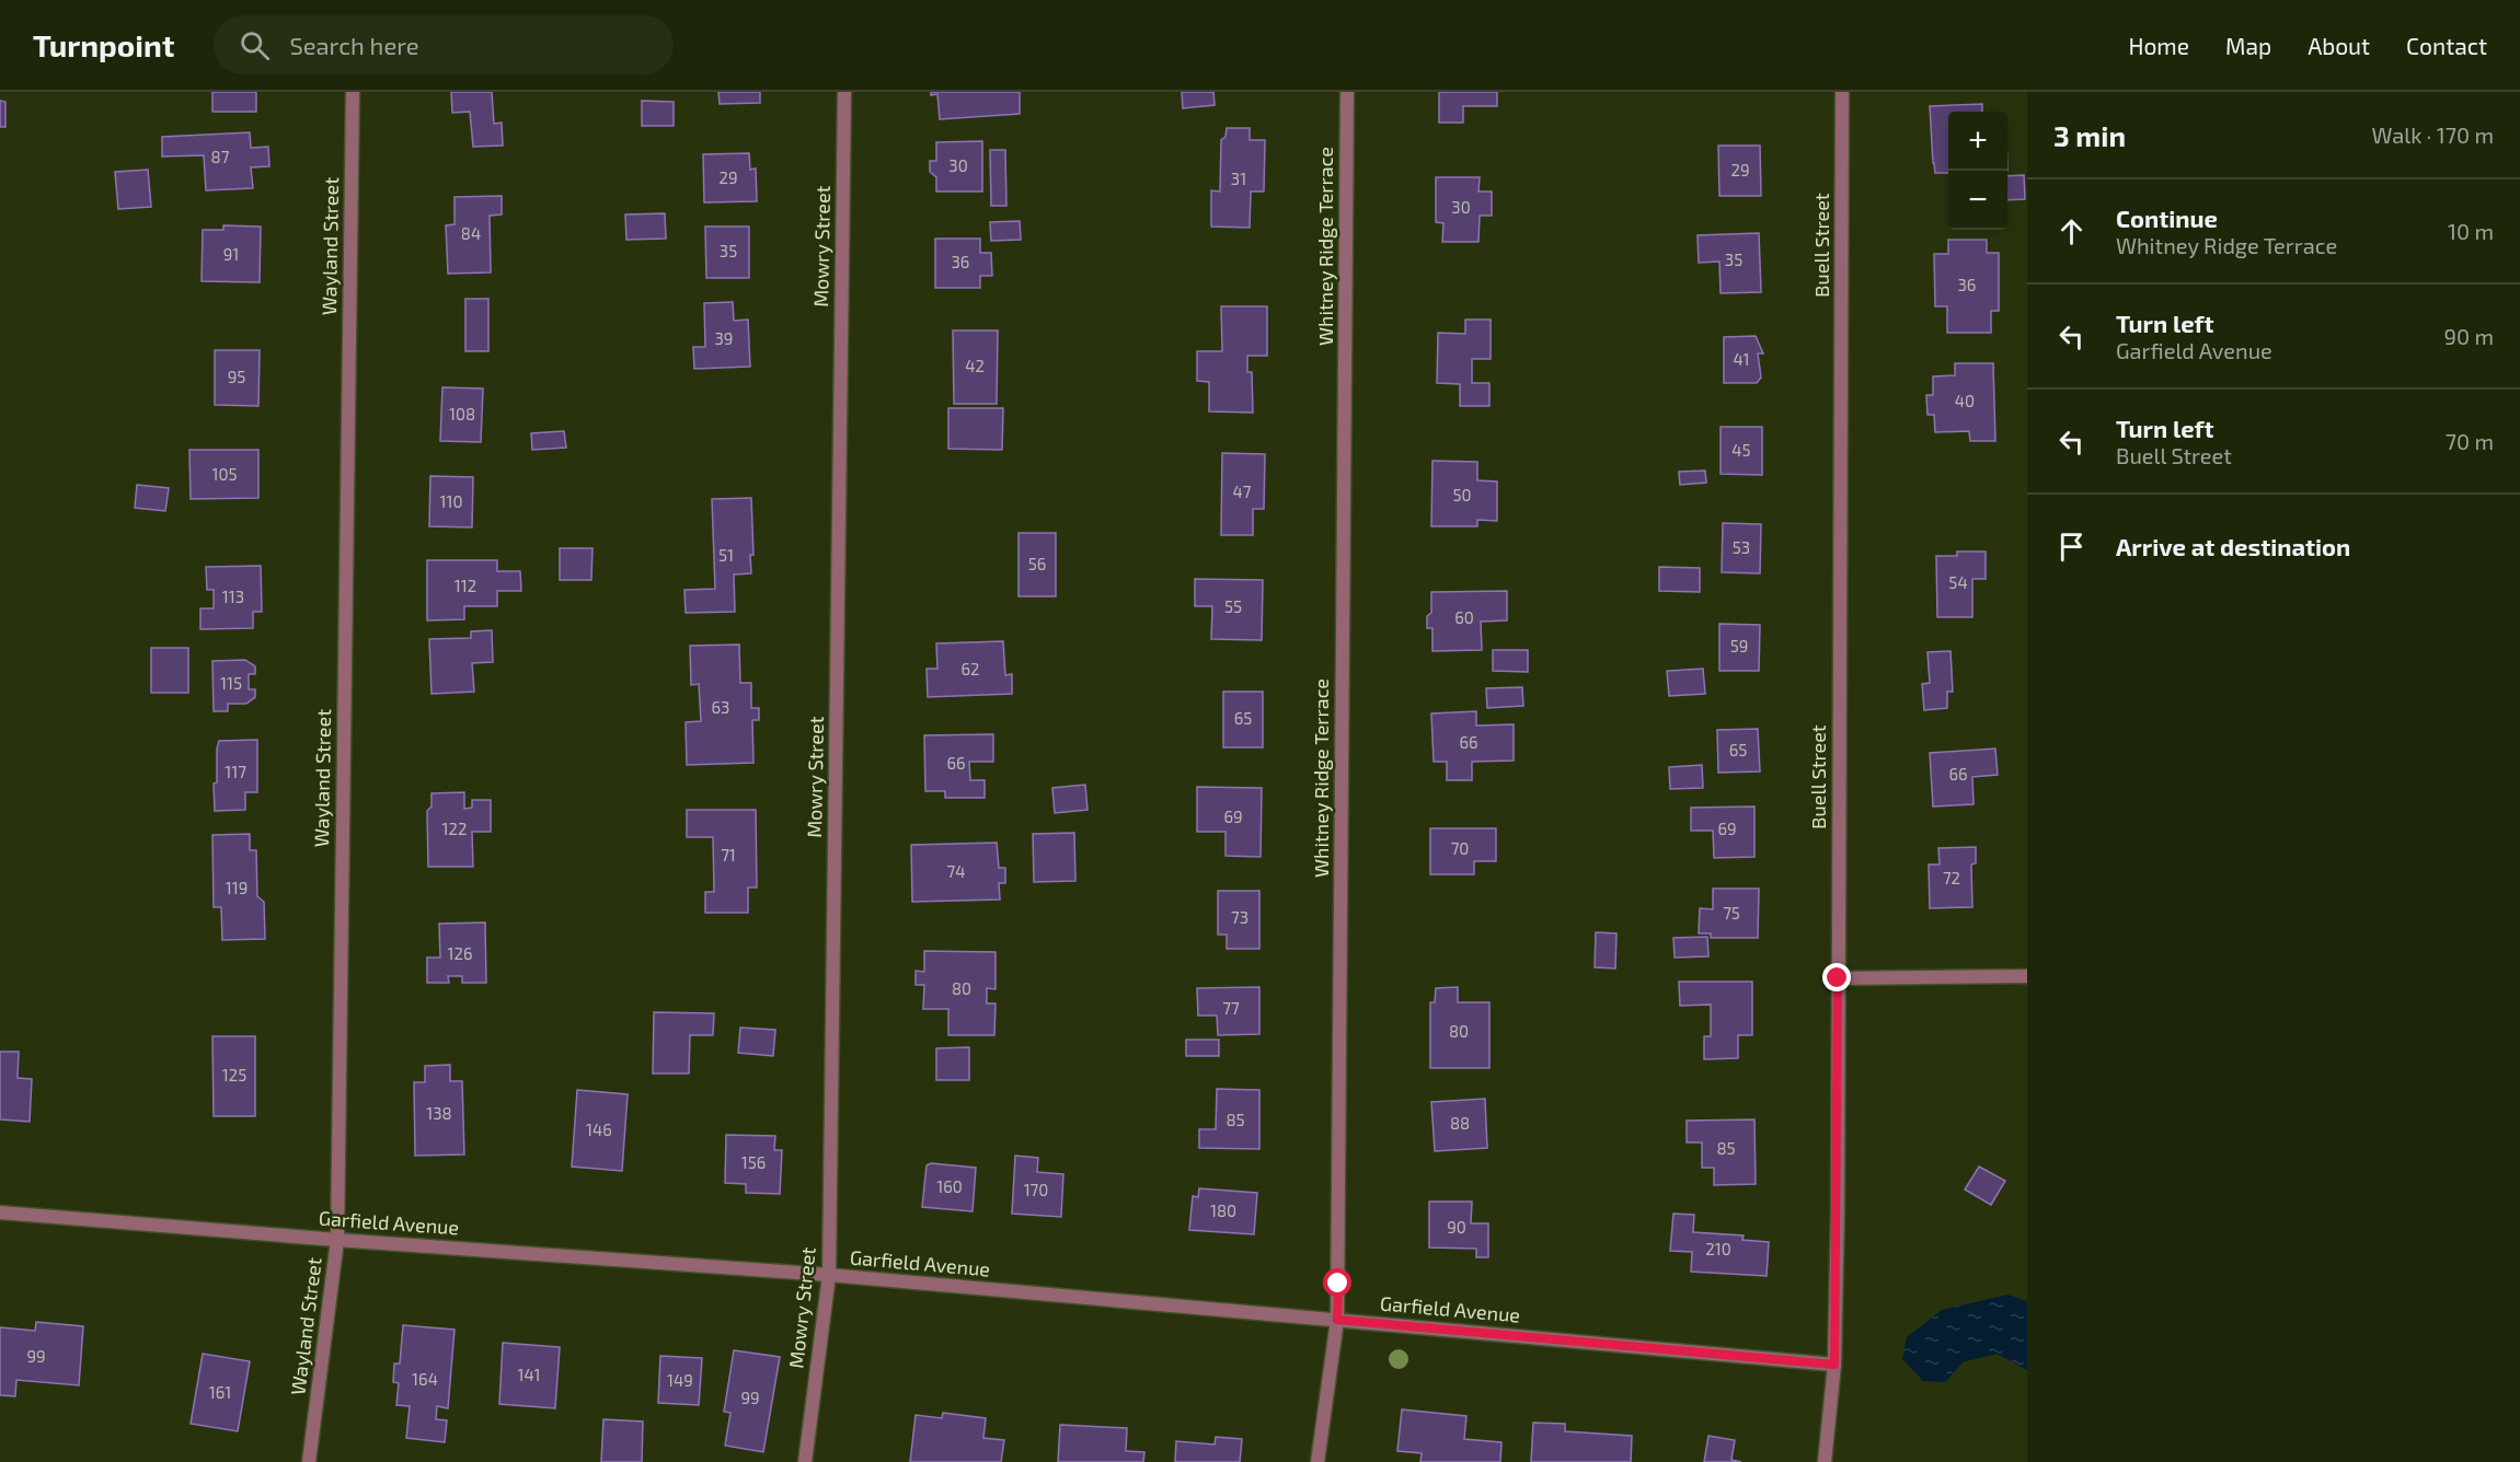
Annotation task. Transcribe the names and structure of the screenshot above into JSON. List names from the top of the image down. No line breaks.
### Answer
{"streets":{"street":["Buell Street","Wayland Street","Mowry Street","Whitney Ridge Terrace","Garfield Avenue"]},"crossings":[["Buell Street","Garfield Avenue"],["Wayland Street","Garfield Avenue"],["Mowry Street","Garfield Avenue"],["Whitney Ridge Terrace","Garfield Avenue"]],"house_numbers":["87","30","29","29","31","30","84","35","91","35","36","36","39","41","42","95","40","108","45","105","47","50","110","53","51","56","54","112","113","55","60","59","62","115","63","65","66","65","66","117","66","69","122","69","70","71","74","72","119","75","73","126","80","77","80","125","138","85","88","146","85","156","160","170","180","90","210","99","141","164","149","161","99"],"page":{"header":"Turnpoint","search":"Search here","nav":["Home","Map","About","Contact"],"heading":["3 min","Walk · 170 m"],"map_buttons":["+","−"],"list":[["Continue","Whitney Ridge Terrace","10 m"],["Turn left","Garfield Avenue","90 m"],["Turn left","Buell Street","70 m"],"Arrive at destination"]}}
